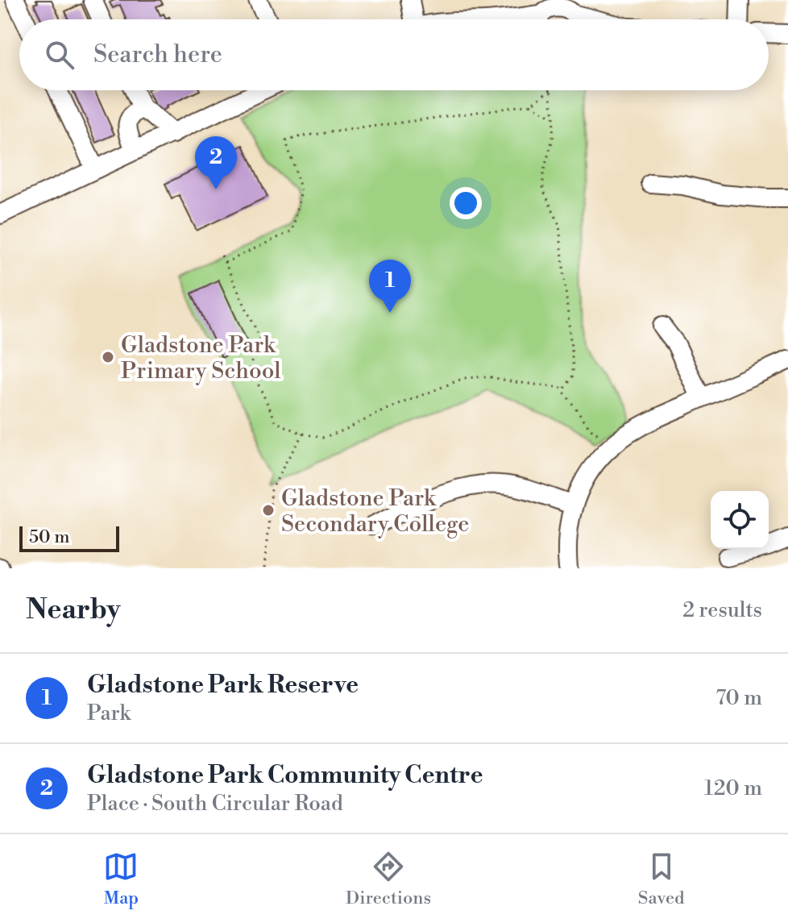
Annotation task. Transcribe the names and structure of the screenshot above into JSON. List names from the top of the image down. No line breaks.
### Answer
{"places":["Gladstone Park Primary School","Gladstone Park Secondary College"],"scale_bar":"50 m","page":{"search":"Search here","pins":["2","1"],"scale":"50 m","heading":["Nearby","2 results"],"list":[{"mark":"1","name":"Gladstone Park Reserve","note":"Park","value":"70 m"},{"mark":"2","name":"Gladstone Park Community Centre","note":"Place · South Circular Road","value":"120 m"}],"nav":["Map","Directions","Saved"]}}
